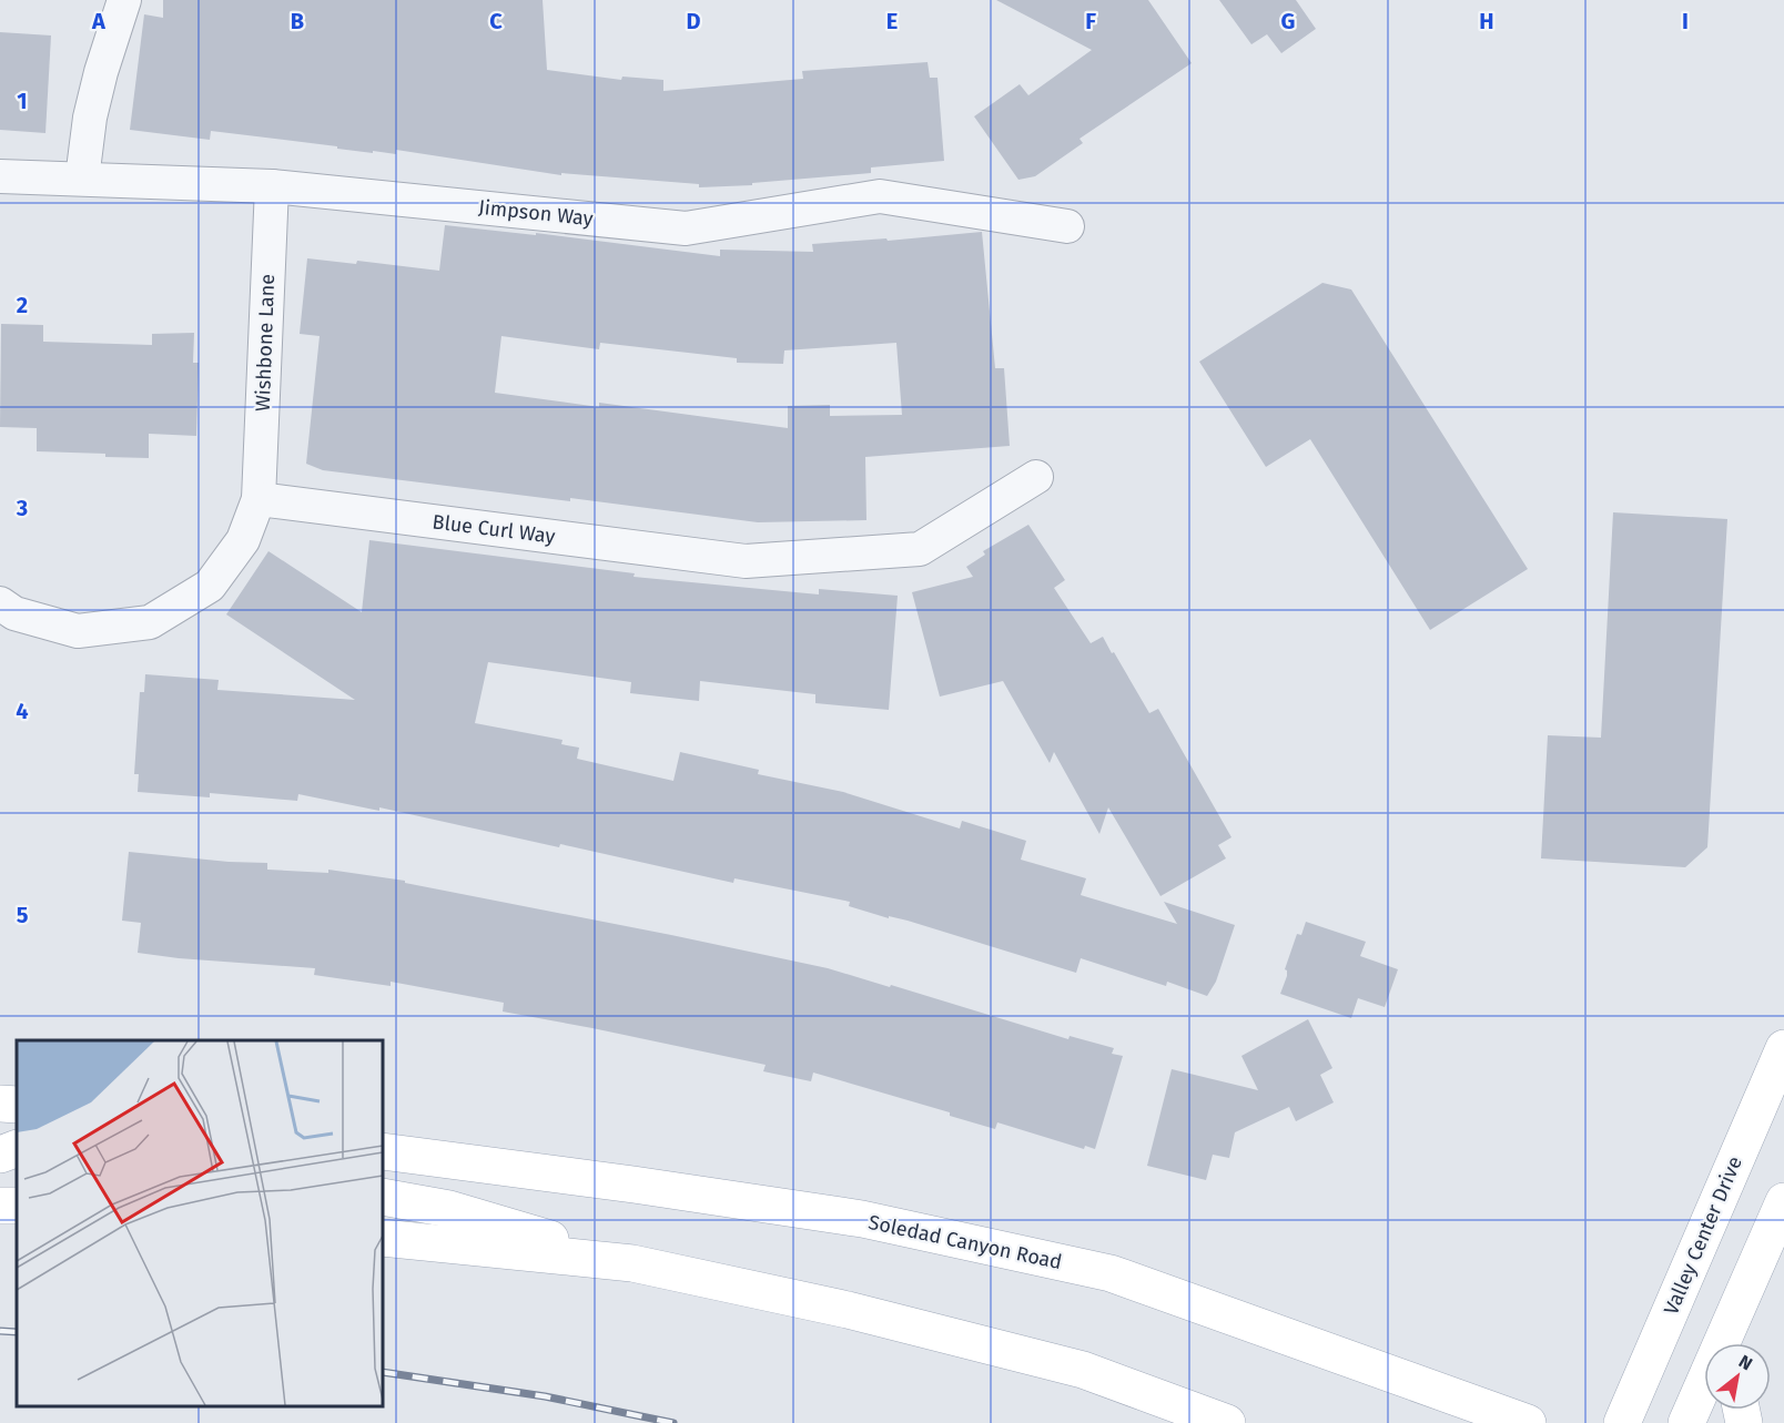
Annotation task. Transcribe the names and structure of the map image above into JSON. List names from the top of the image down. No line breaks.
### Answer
{"streets":{"main road":["Valley Center Drive","Soledad Canyon Road"],"street":["Jimpson Way","Wishbone Lane","Blue Curl Way"]},"crossings":[["Jimpson Way","Wishbone Lane"],["Wishbone Lane","Blue Curl Way"]],"north":"top right","grid":{"columns":["A","B","C","D","E","F","G","H","I"],"rows":["1","2","3","4","5"]}}
